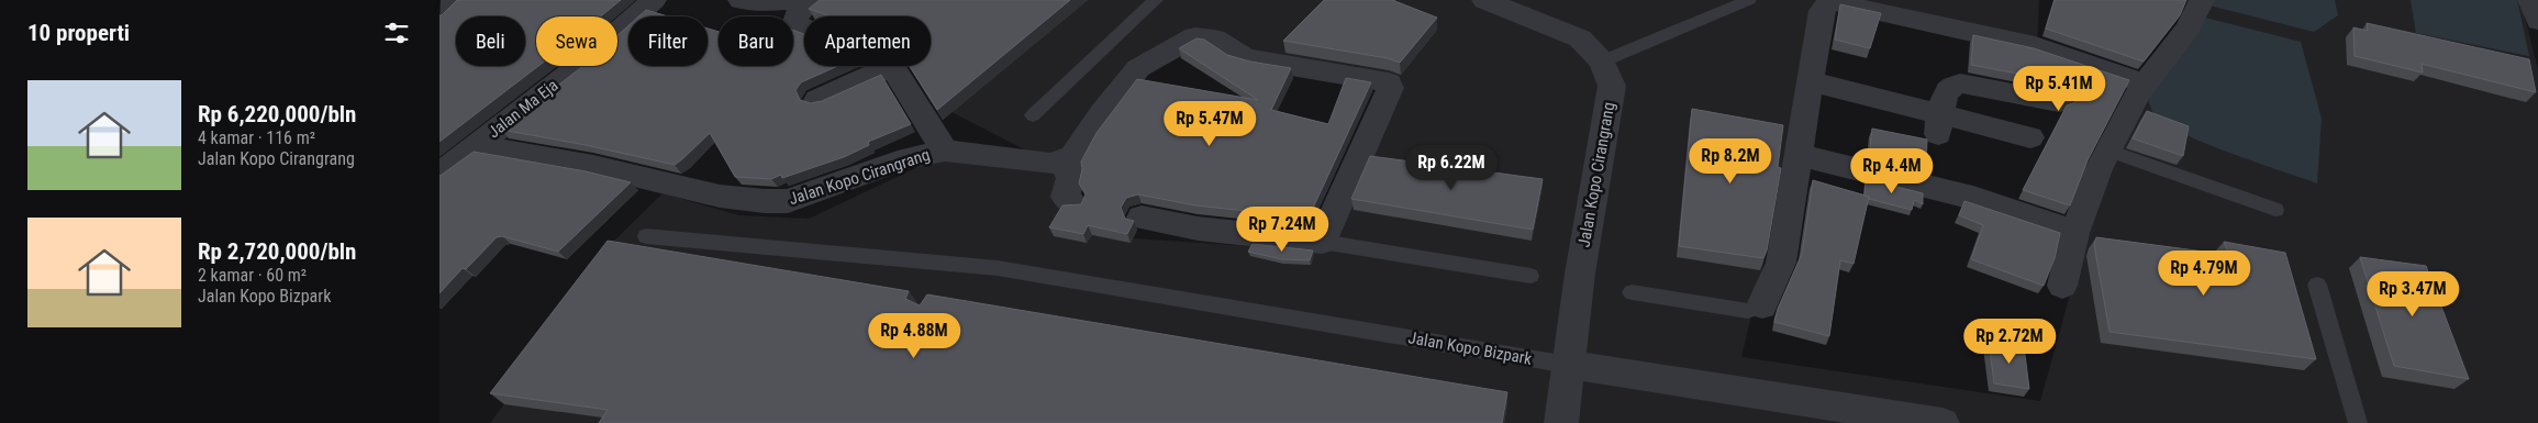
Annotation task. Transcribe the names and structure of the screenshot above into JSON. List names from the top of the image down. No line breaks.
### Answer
{"streets":{"street":["Jalan Ma Eja","Jalan Kopo Cirangrang","Jalan Kopo Bizpark"]},"crossings":[["Jalan Ma Eja","Jalan Kopo Cirangrang"],["Jalan Kopo Cirangrang","Jalan Kopo Bizpark"]],"page":{"heading":"10 properti","chip":["Beli","Sewa","Filter","Baru","Apartemen"],"list":[{"name":"Rp 6,220,000/bln","note":"4 kamar · 116 m² · Jalan Kopo Cirangrang"},{"name":"Rp 2,720,000/bln","note":"2 kamar · 60 m² · Jalan Kopo Bizpark"}],"price":["Rp 5.41M","Rp 5.47M","Rp 8.2M","Rp 6.22M","Rp 4.4M","Rp 7.24M","Rp 4.79M","Rp 3.47M","Rp 4.88M","Rp 2.72M"]}}
